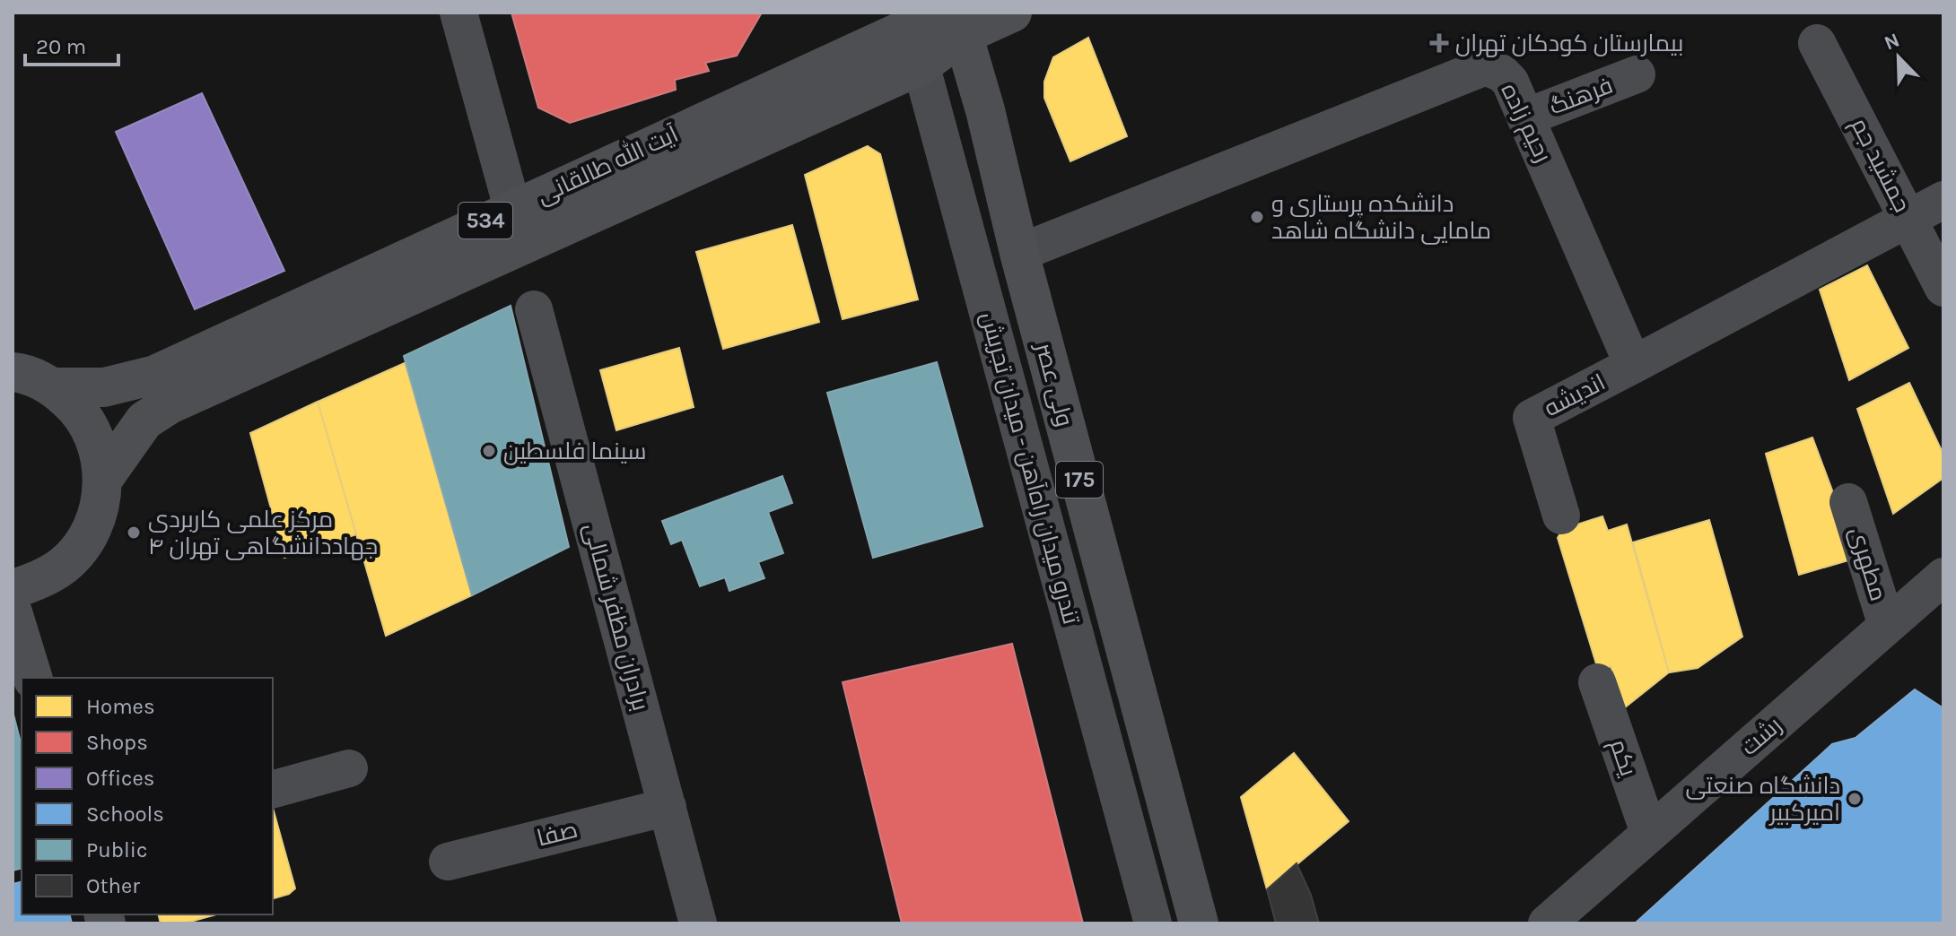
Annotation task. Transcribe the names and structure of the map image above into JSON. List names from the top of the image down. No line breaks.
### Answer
{"streets":{"main road":["آیت الله طالقانی","534","ولی عصر","175"],"street":["فرهنگ","رحیم زاده","جمشید جم","اندیشه","تندرو میدان راه‌آهن - میدان تجریش","مطهری","برادران مظفر شمالی","رشت","یکم","صفا"]},"crossings":[["فرهنگ","رحیم زاده"],["رحیم زاده","ولی عصر"],["رحیم زاده","اندیشه"],["آیت الله طالقانی","ولی عصر"],["آیت الله طالقانی","تندرو میدان راه‌آهن - میدان تجریش"],["مطهری","رشت"],["برادران مظفر شمالی","صفا"],["رشت","یکم"]],"places":{"health":["بیمارستان کودکان تهران"],"other":["دانشکده پرستاری و مامایی دانشگاه شاهد","سینما فلسطین","مرکز علمی کاربردی جهاددانشگاهی تهران ۴","دانشگاه صنعتی امیرکبیر"]},"legend":["Homes","Shops","Offices","Schools","Public","Other"],"scale_bar":"20 m","north":"top left"}
